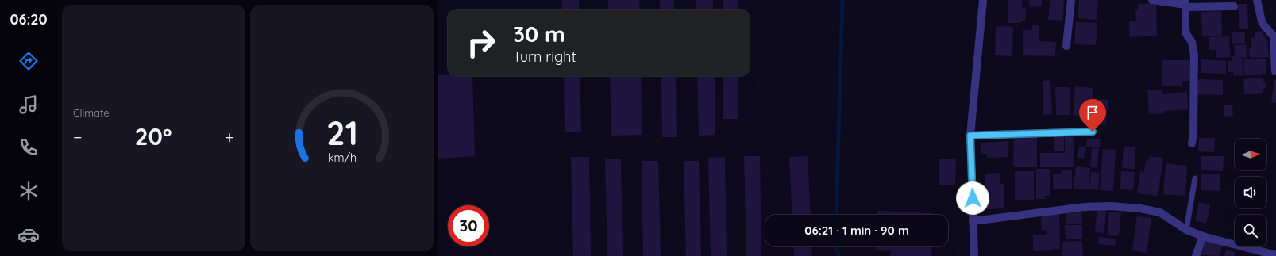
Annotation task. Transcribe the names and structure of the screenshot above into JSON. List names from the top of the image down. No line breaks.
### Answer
{"north":"right","page":{"tabs":"06:20","tile":"Climate","turn":["30 m","Turn right"],"heat":["−","20°","+"],"limit":"30","trip":"06:21 · 1 min · 90 m","gauge":["21","km/h"]}}
